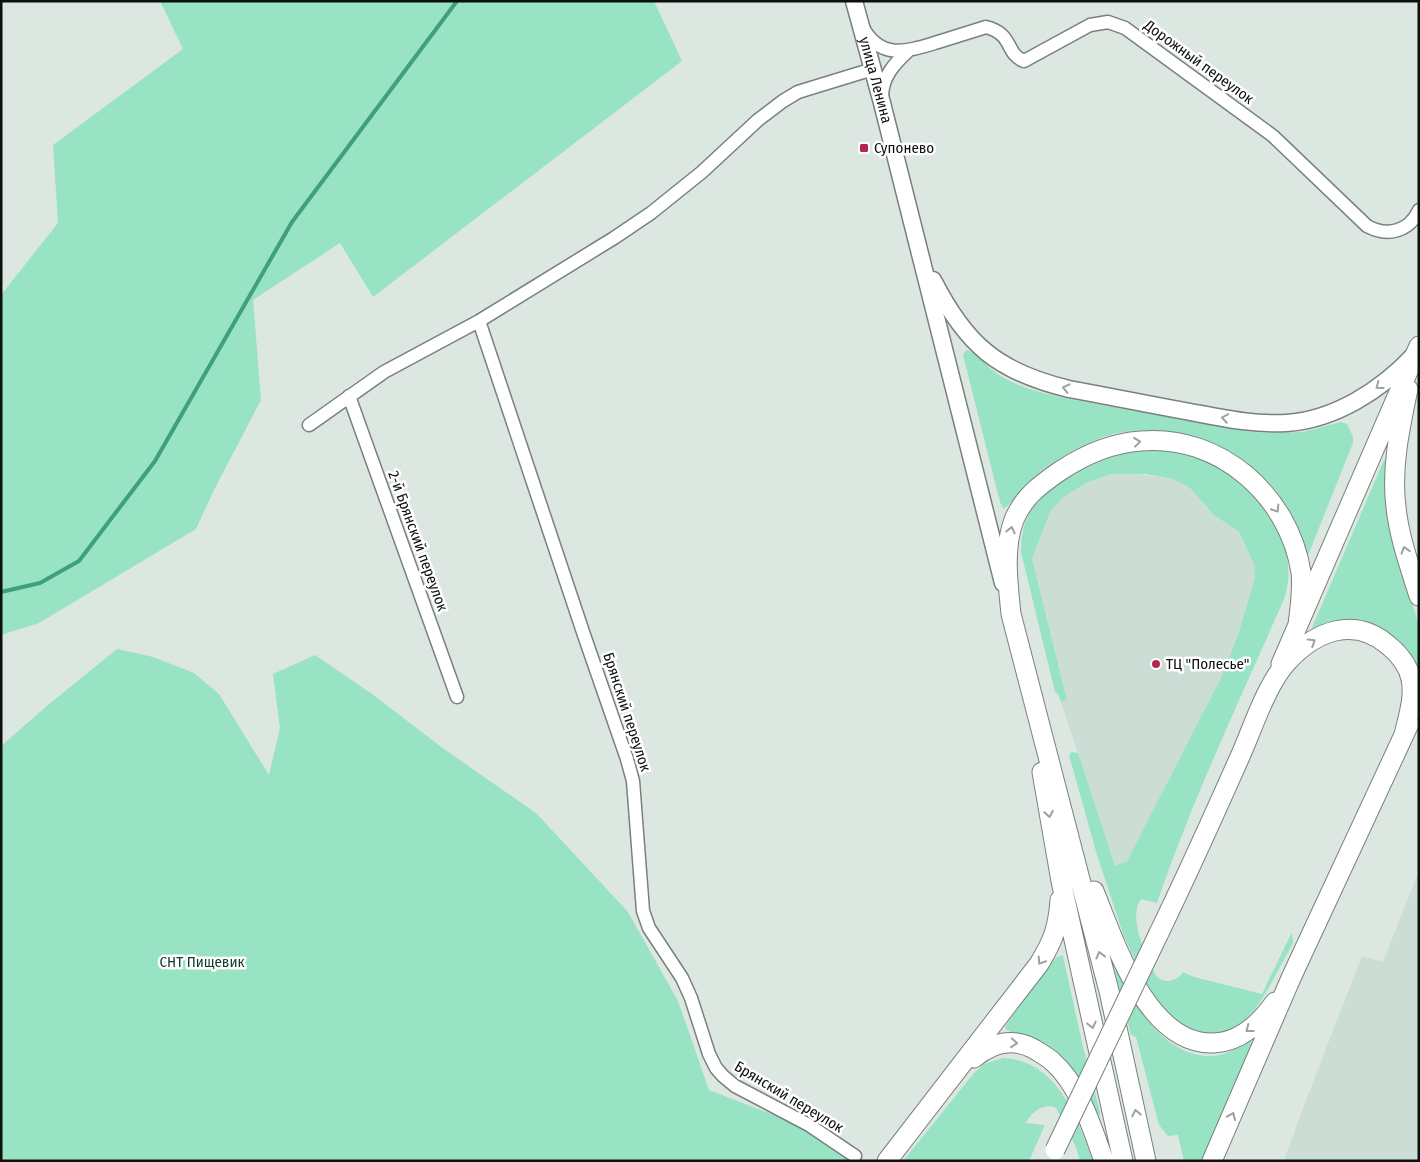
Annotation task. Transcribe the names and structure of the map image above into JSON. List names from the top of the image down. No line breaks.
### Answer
{"streets":{"main road":["улица Ленина"],"street":["Дорожный переулок","2-й Брянский переулок","Брянский переулок"]},"parks":["СНТ Пищевик"],"places":{"transit":["Супонево"],"other":["ТЦ \"Полесье\""]}}
